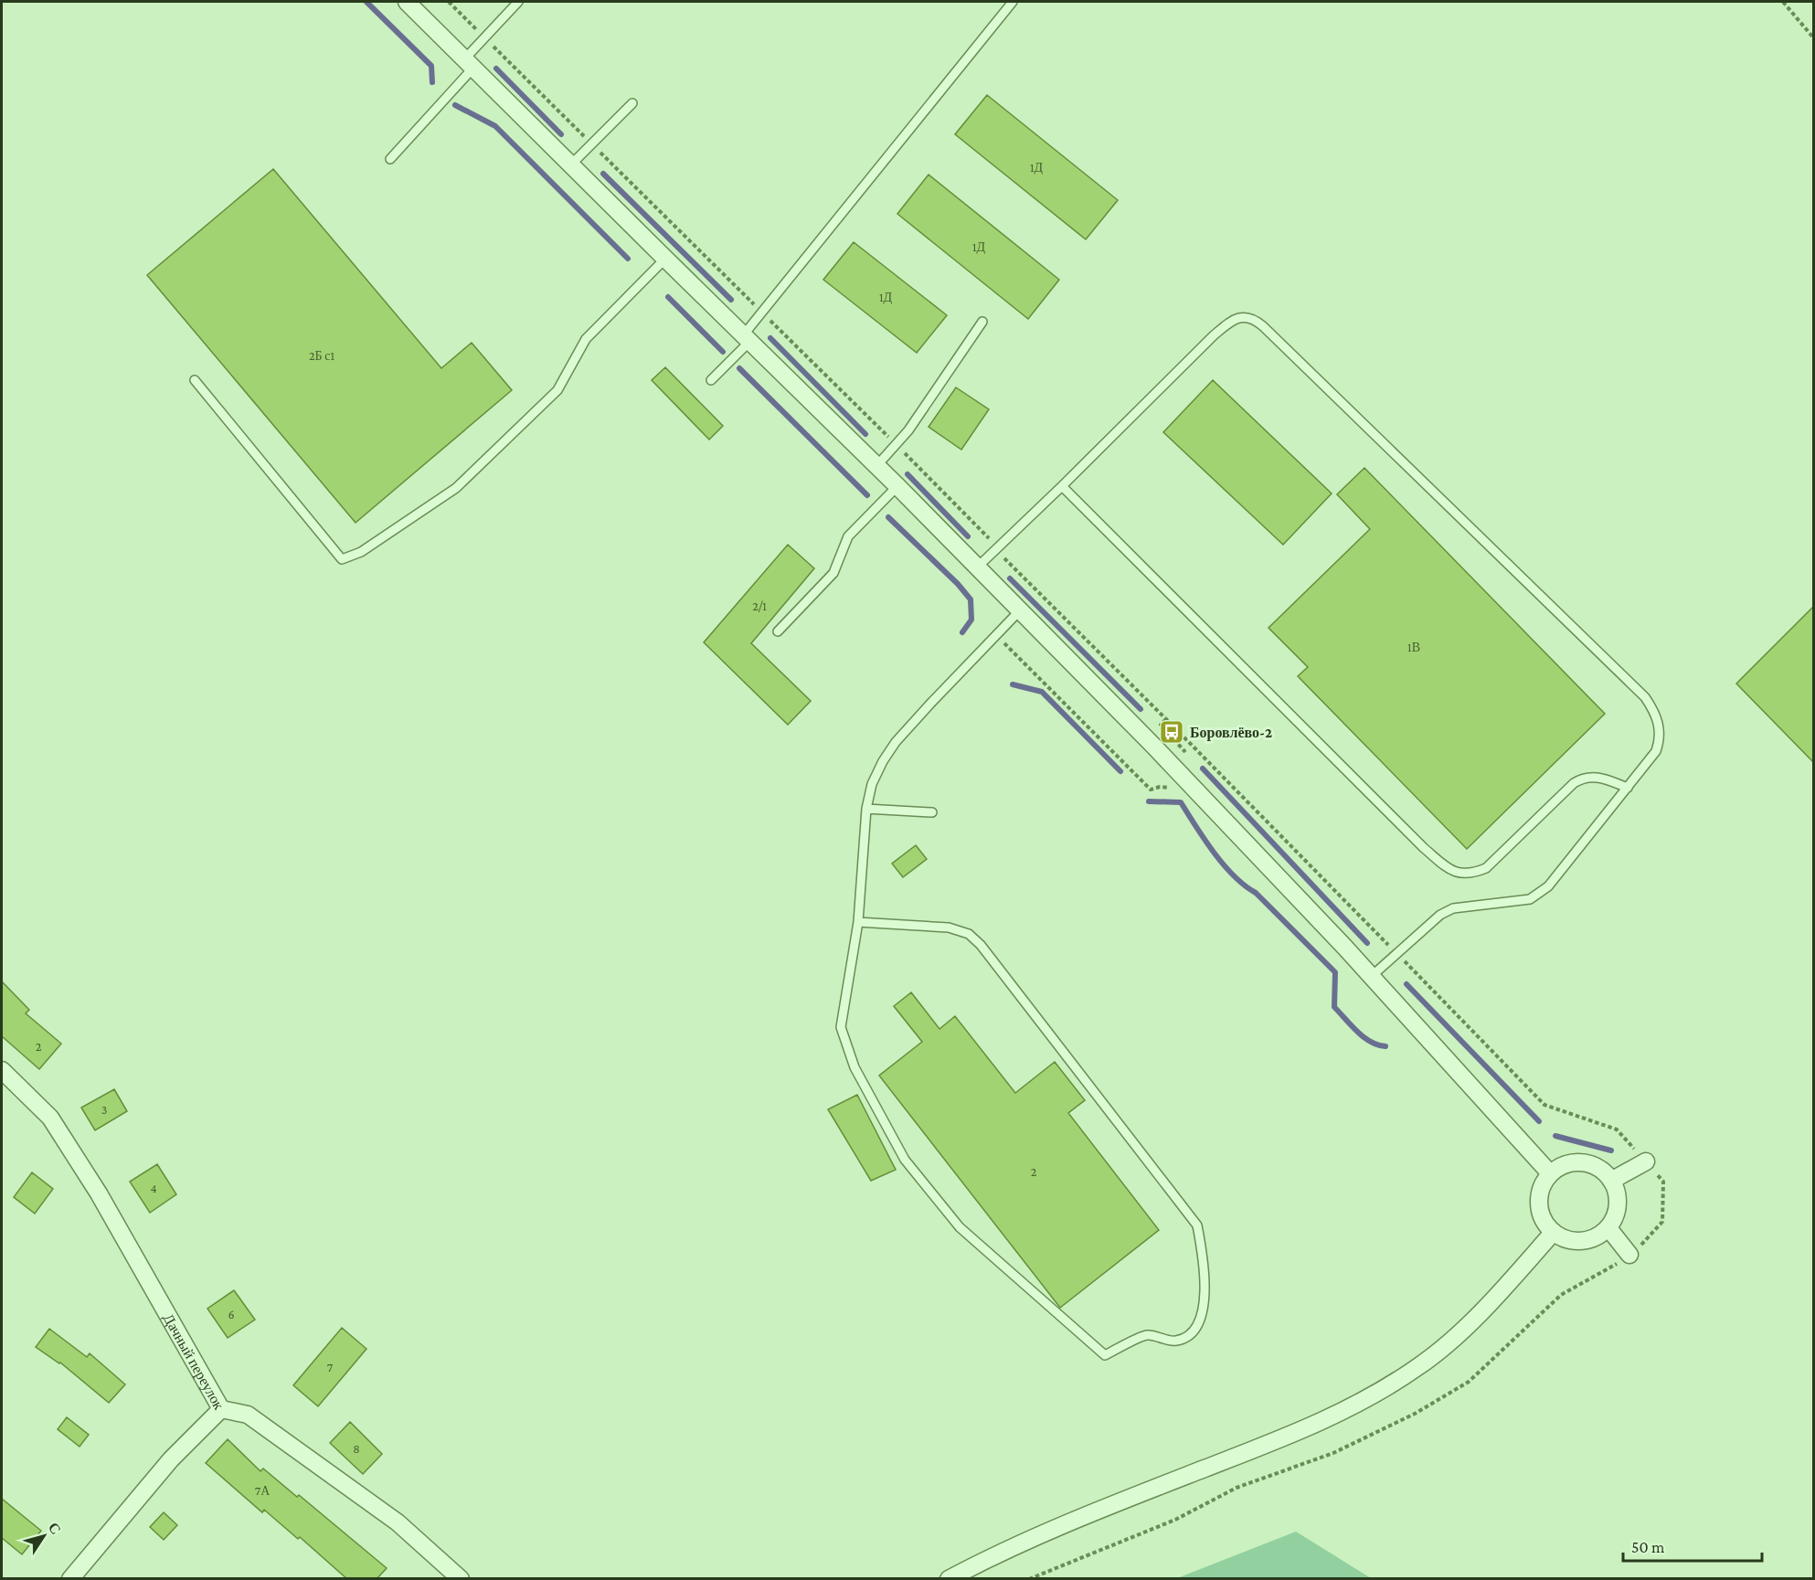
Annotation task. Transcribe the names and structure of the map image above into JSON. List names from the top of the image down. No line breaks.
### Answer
{"streets":{"street":["Дачный переулок"]},"places":{"bus stop":["Боровлёво-2"]},"house_numbers":["1Д","1Д","1Д","2Б с1","2/1","1В","2","3","2","4","6","7","8","7А"],"scale_bar":"50 m","north":"top right"}
